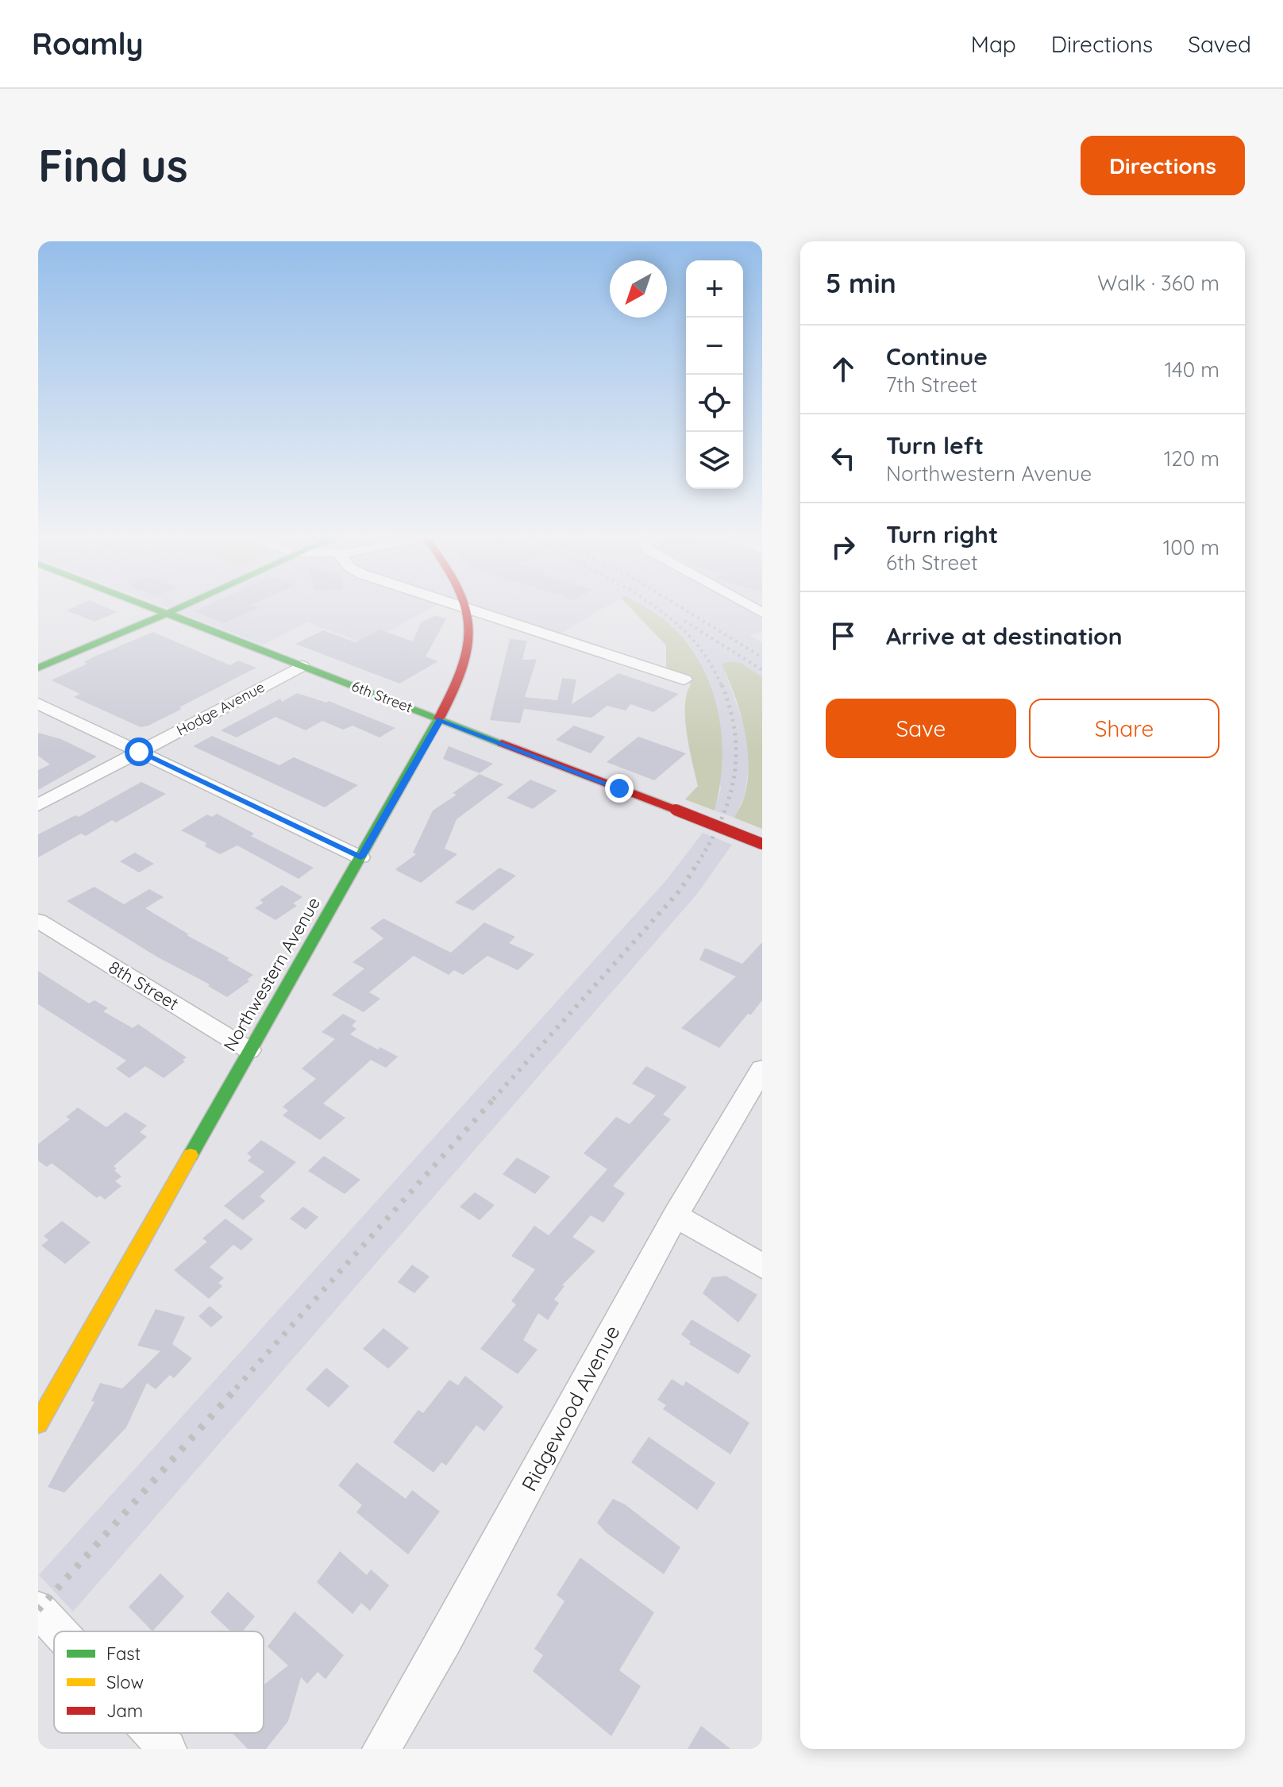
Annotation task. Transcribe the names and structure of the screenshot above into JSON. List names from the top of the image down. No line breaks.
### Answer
{"streets":{"main road":["6th Street","Northwestern Avenue"],"street":["Hodge Avenue","8th Street","Ridgewood Avenue"]},"crossings":[["6th Street","Hodge Avenue"],["6th Street","Northwestern Avenue"],["Northwestern Avenue","8th Street"]],"legend":["Fast","Slow","Jam"],"north":"bottom left","page":{"header":"Roamly","nav":["Map","Directions","Saved"],"buttons":["Directions",["Save","Share"]],"title":"Find us","heading":["5 min","Walk · 360 m"],"map_buttons":["+","−"],"list":[["Continue","7th Street","140 m"],["Turn left","Northwestern Avenue","120 m"],["Turn right","6th Street","100 m"],"Arrive at destination"]}}
